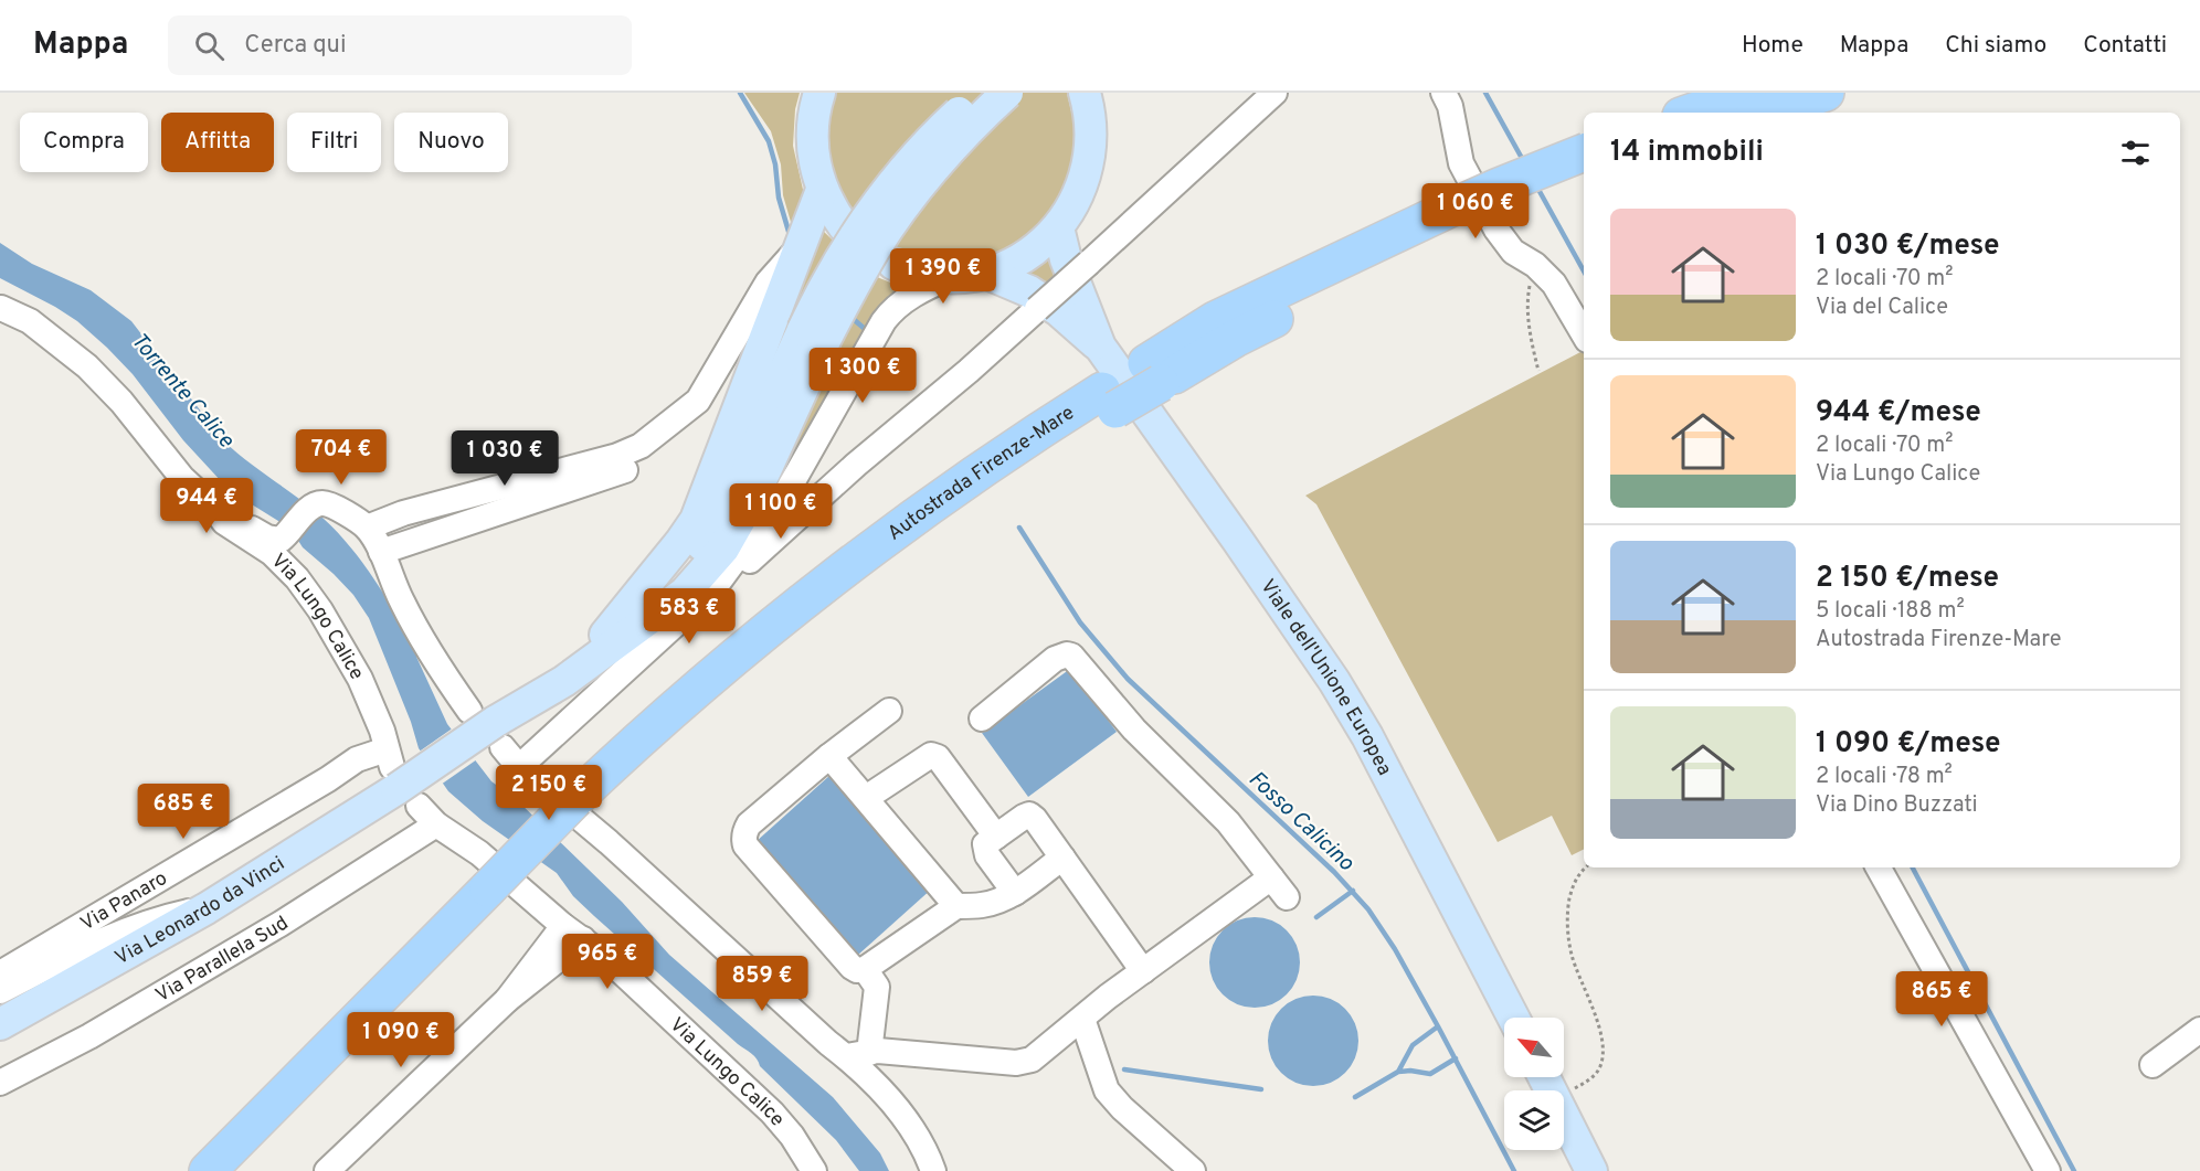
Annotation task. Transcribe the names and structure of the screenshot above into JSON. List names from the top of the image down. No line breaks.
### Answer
{"streets":{"highway":["Autostrada Firenze-Mare"],"main road":["Viale dell'Unione Europea","Via Leonardo da Vinci"],"street":["Via Lungo Calice","Via Panaro","Via Parallela Sud"]},"crossings":[["Via Lungo Calice","Via Panaro"],["Via Lungo Calice","Via Leonardo da Vinci"],["Via Lungo Calice","Via Parallela Sud"],["Via Panaro","Via Leonardo da Vinci"]],"water":["Torrente Calice","Fosso Calicino"],"north":"top left","page":{"header":"Mappa","search":"Cerca qui","nav":["Home","Mappa","Chi siamo","Contatti"],"chip":["Compra","Affitta","Filtri","Nuovo"],"heading":"14 immobili","price":["1 060 €","1 390 €","1 300 €","704 €","1 030 €","944 €","1 100 €","583 €","2 150 €","685 €","965 €","859 €","865 €","1 090 €"],"list":[{"name":"1 030 €/mese","note":"2 locali · 70 m² · Via del Calice"},{"name":"944 €/mese","note":"2 locali · 70 m² · Via Lungo Calice"},{"name":"2 150 €/mese","note":"5 locali · 188 m² · Autostrada Firenze-Mare"},{"name":"1 090 €/mese","note":"2 locali · 78 m² · Via Dino Buzzati"}]}}
